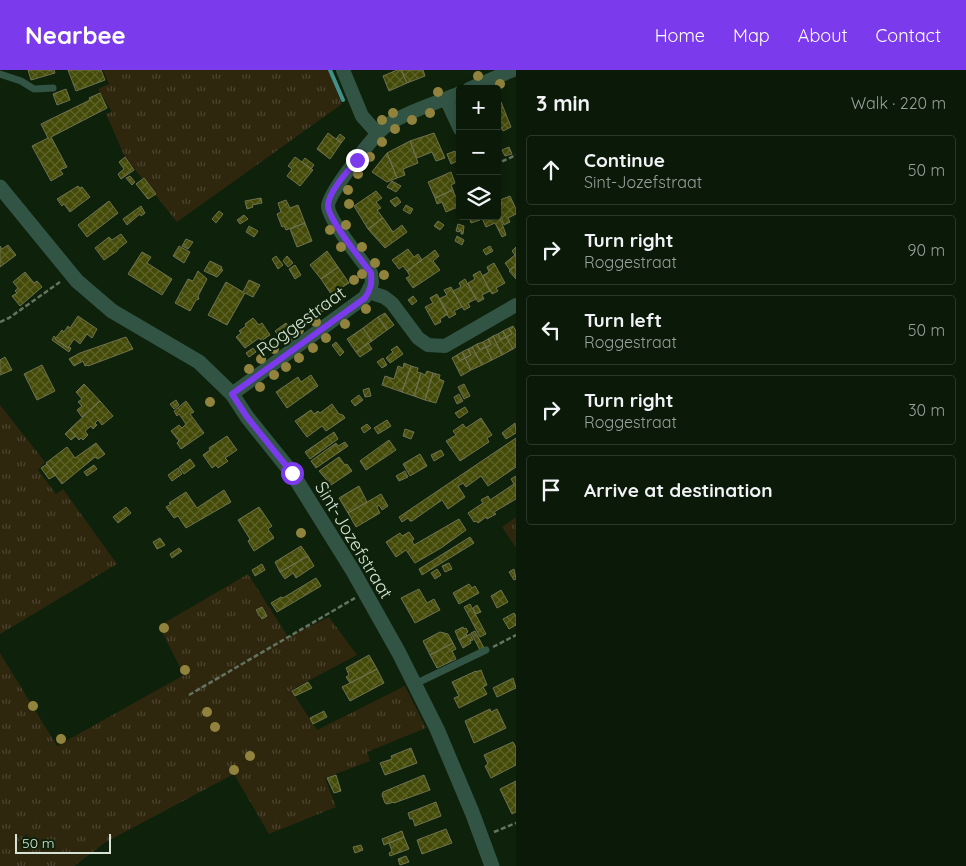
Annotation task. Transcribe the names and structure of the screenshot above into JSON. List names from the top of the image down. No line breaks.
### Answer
{"streets":{"street":["Roggestraat","Sint-Jozefstraat"]},"crossings":[["Roggestraat","Sint-Jozefstraat"]],"scale_bar":"50 m","page":{"header":"Nearbee","nav":["Home","Map","About","Contact"],"heading":["3 min","Walk · 220 m"],"map_buttons":["+","−"],"list":[["Continue","Sint-Jozefstraat","50 m"],["Turn right","Roggestraat","90 m"],["Turn left","Roggestraat","50 m"],["Turn right","Roggestraat","30 m"],"Arrive at destination"],"scale":"50 m"}}
